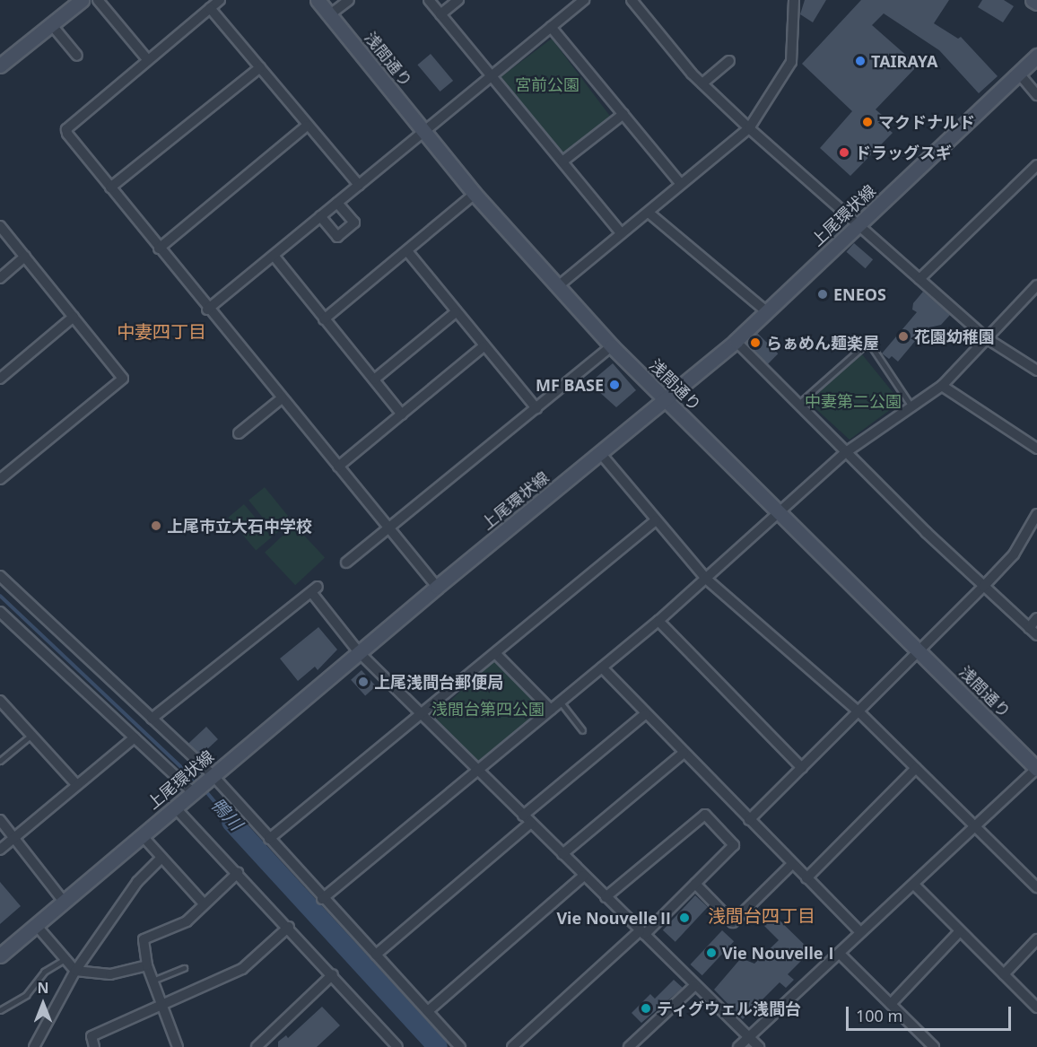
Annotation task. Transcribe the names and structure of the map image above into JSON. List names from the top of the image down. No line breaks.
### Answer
{"streets":{"main road":["浅間通り","上尾環状線"]},"crossings":[["浅間通り","上尾環状線"]],"districts":["中妻四丁目","浅間台四丁目"],"water":["鴨川"],"parks":["宮前公園","中妻第二公園","浅間台第四公園"],"places":["TAIRAYA","マクドナルド","ドラッグスギ","ENEOS","花園幼稚園","らぁめん麺楽屋","MF BASE","上尾市立大石中学校","上尾浅間台郵便局","Vie NouvelleⅡ","Vie NouvelleⅠ","ティグウェル浅間台"],"scale_bar":"100 m","north":"top"}
